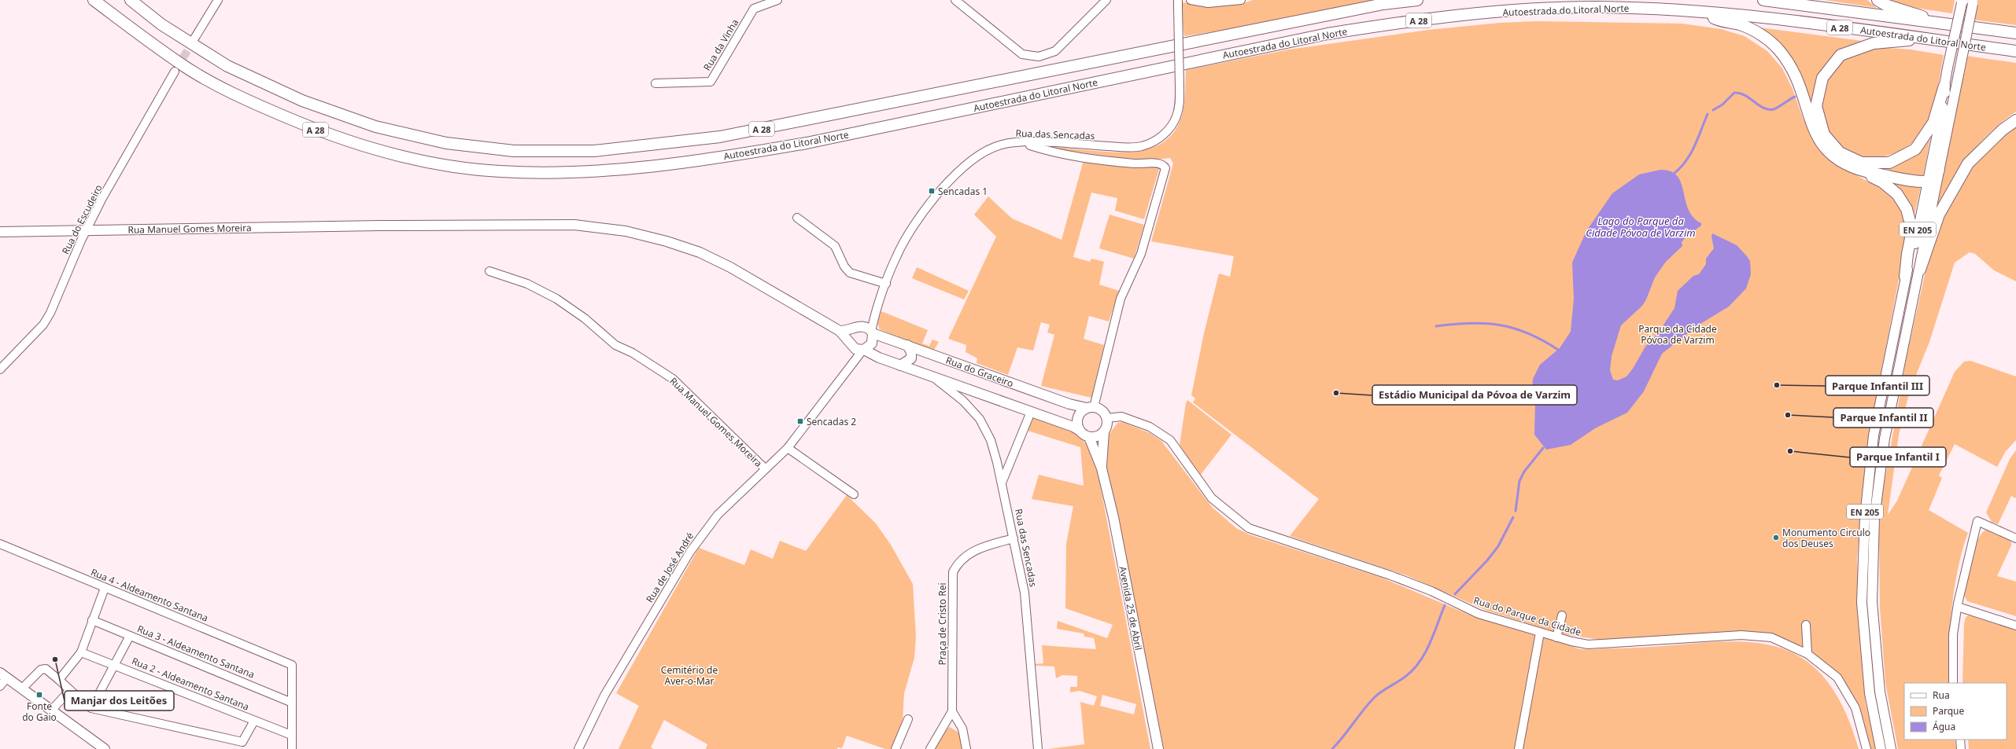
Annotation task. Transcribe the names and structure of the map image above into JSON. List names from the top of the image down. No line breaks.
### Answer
{"streets":{"highway":["Autoestrada do Litoral Norte","A 28"],"main road":["Rua Manuel Gomes Moreira","EN 205","Rua do Graceiro","Avenida 25 de Abril"],"street":["Rua da Vinha","Rua das Sencadas","Rua do Escudeiro","Rua de José André","Rua 4 - Aldeamento Santana","Rua do Parque da Cidade","Praça de Cristo Rei","Rua 3 - Aldeamento Santana","Rua 2 - Aldeamento Santana"]},"crossings":[["Rua das Sencadas","Rua Manuel Gomes Moreira"],["Rua das Sencadas","Rua do Graceiro"],["Rua das Sencadas","Rua de José André"],["Rua das Sencadas","Praça de Cristo Rei"],["Rua do Escudeiro","Rua Manuel Gomes Moreira"],["Rua Manuel Gomes Moreira","Rua do Graceiro"],["Rua Manuel Gomes Moreira","Rua de José André"],["Rua do Graceiro","Rua de José André"],["Rua do Graceiro","Avenida 25 de Abril"],["Rua do Graceiro","Rua do Parque da Cidade"],["Rua 4 - Aldeamento Santana","Rua 3 - Aldeamento Santana"],["Avenida 25 de Abril","Rua do Parque da Cidade"]],"water":["Lago do Parque da Cidade Póvoa de Varzim"],"parks":["Parque da Cidade Póvoa de Varzim","Cemitério de Aver-o-Mar"],"places":{"transit":["Sencadas 1","Sencadas 2","Fonte do Gaio"],"other":["Parque Infantil III","Estádio Municipal da Póvoa de Varzim","Parque Infantil II","Parque Infantil I","Monumento Circulo dos Deuses","Manjar dos Leitões"]},"legend":["Rua","Parque","Água"]}
